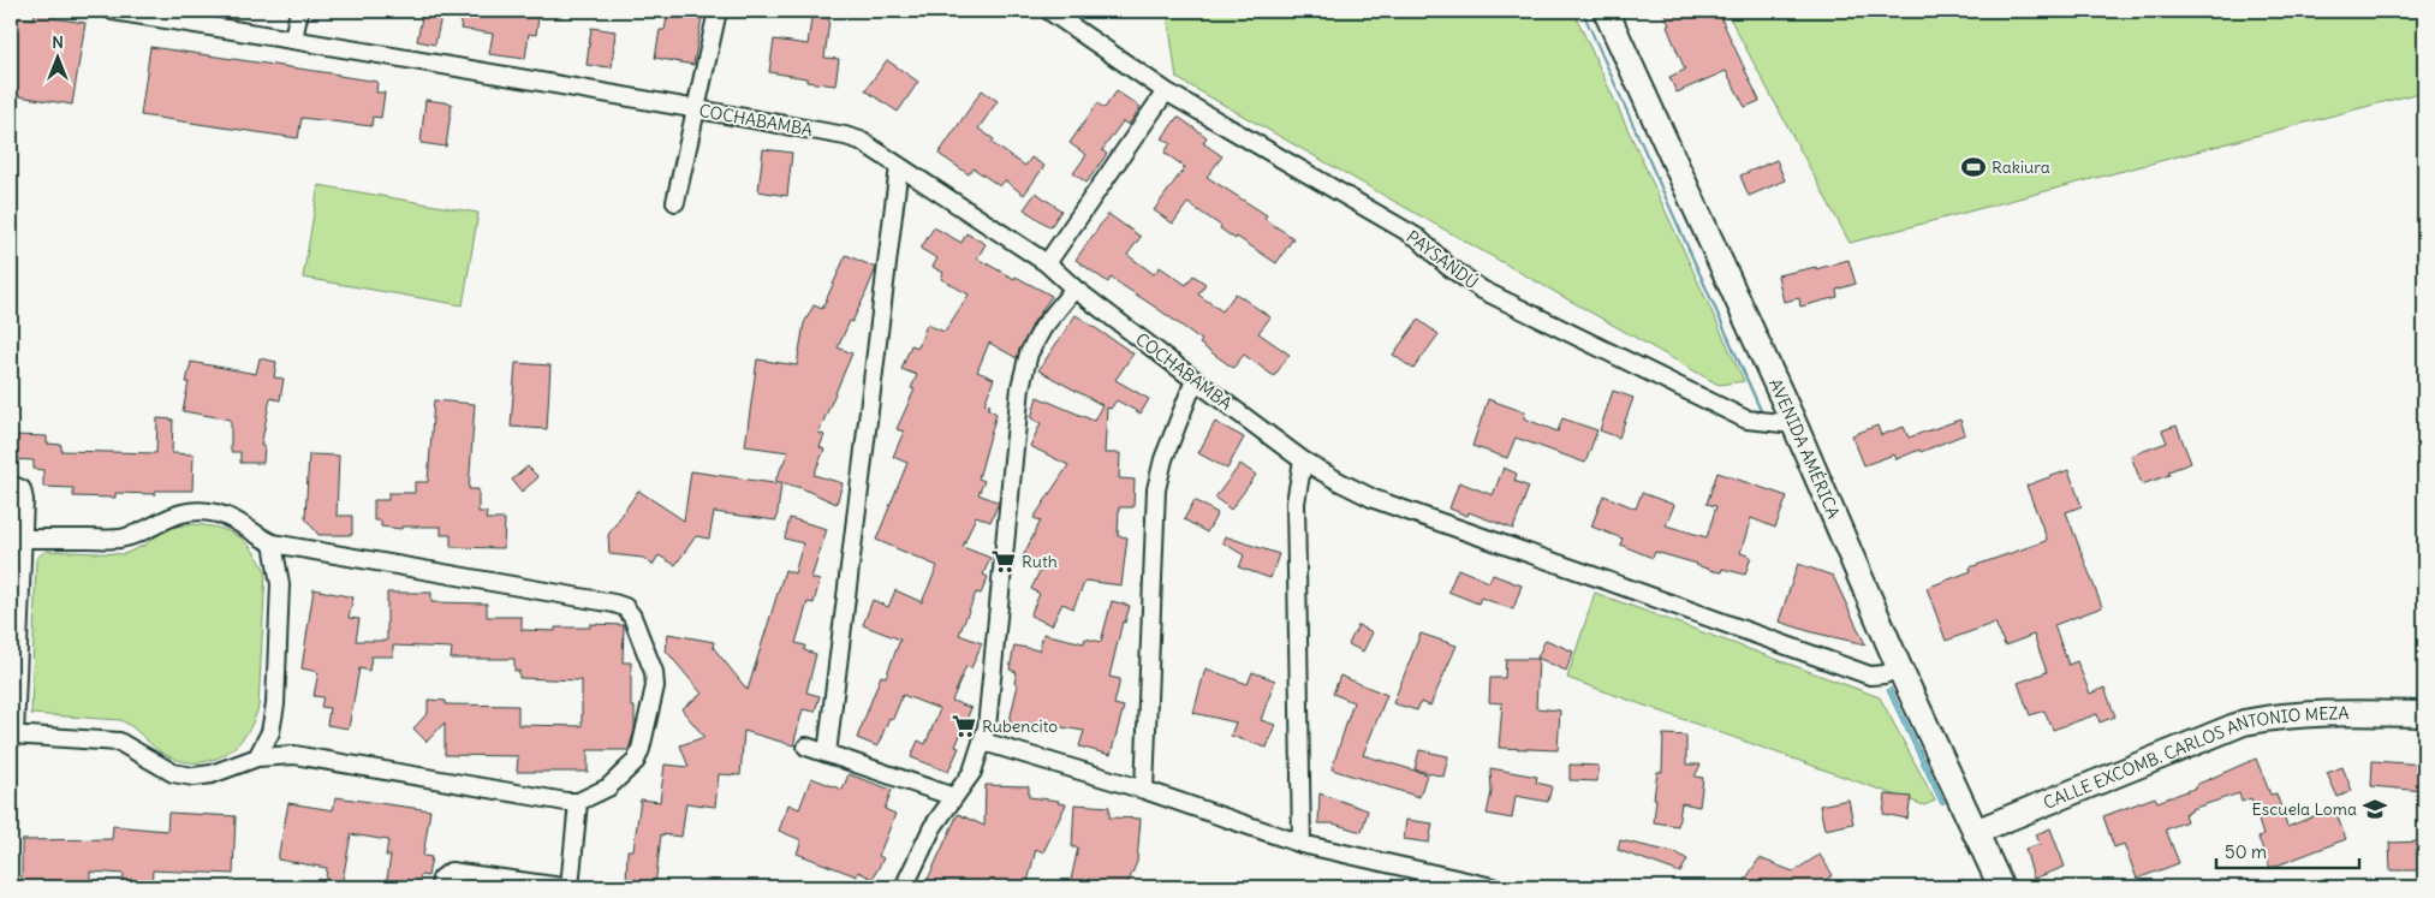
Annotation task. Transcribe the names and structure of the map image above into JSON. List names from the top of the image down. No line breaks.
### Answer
{"streets":{"main road":["AVENIDA AMÉRICA","CALLE EXCOMB. CARLOS ANTONIO MEZA"],"street":["COCHABAMBA","PAYSANDÚ"]},"crossings":[["COCHABAMBA","AVENIDA AMÉRICA"],["PAYSANDÚ","AVENIDA AMÉRICA"],["AVENIDA AMÉRICA","CALLE EXCOMB. CARLOS ANTONIO MEZA"]],"places":{"sports":["Rakiura"],"supermarket":["Ruth","Rubencito"],"school or university":["Escuela Loma"]},"scale_bar":"50 m","north":"top"}
